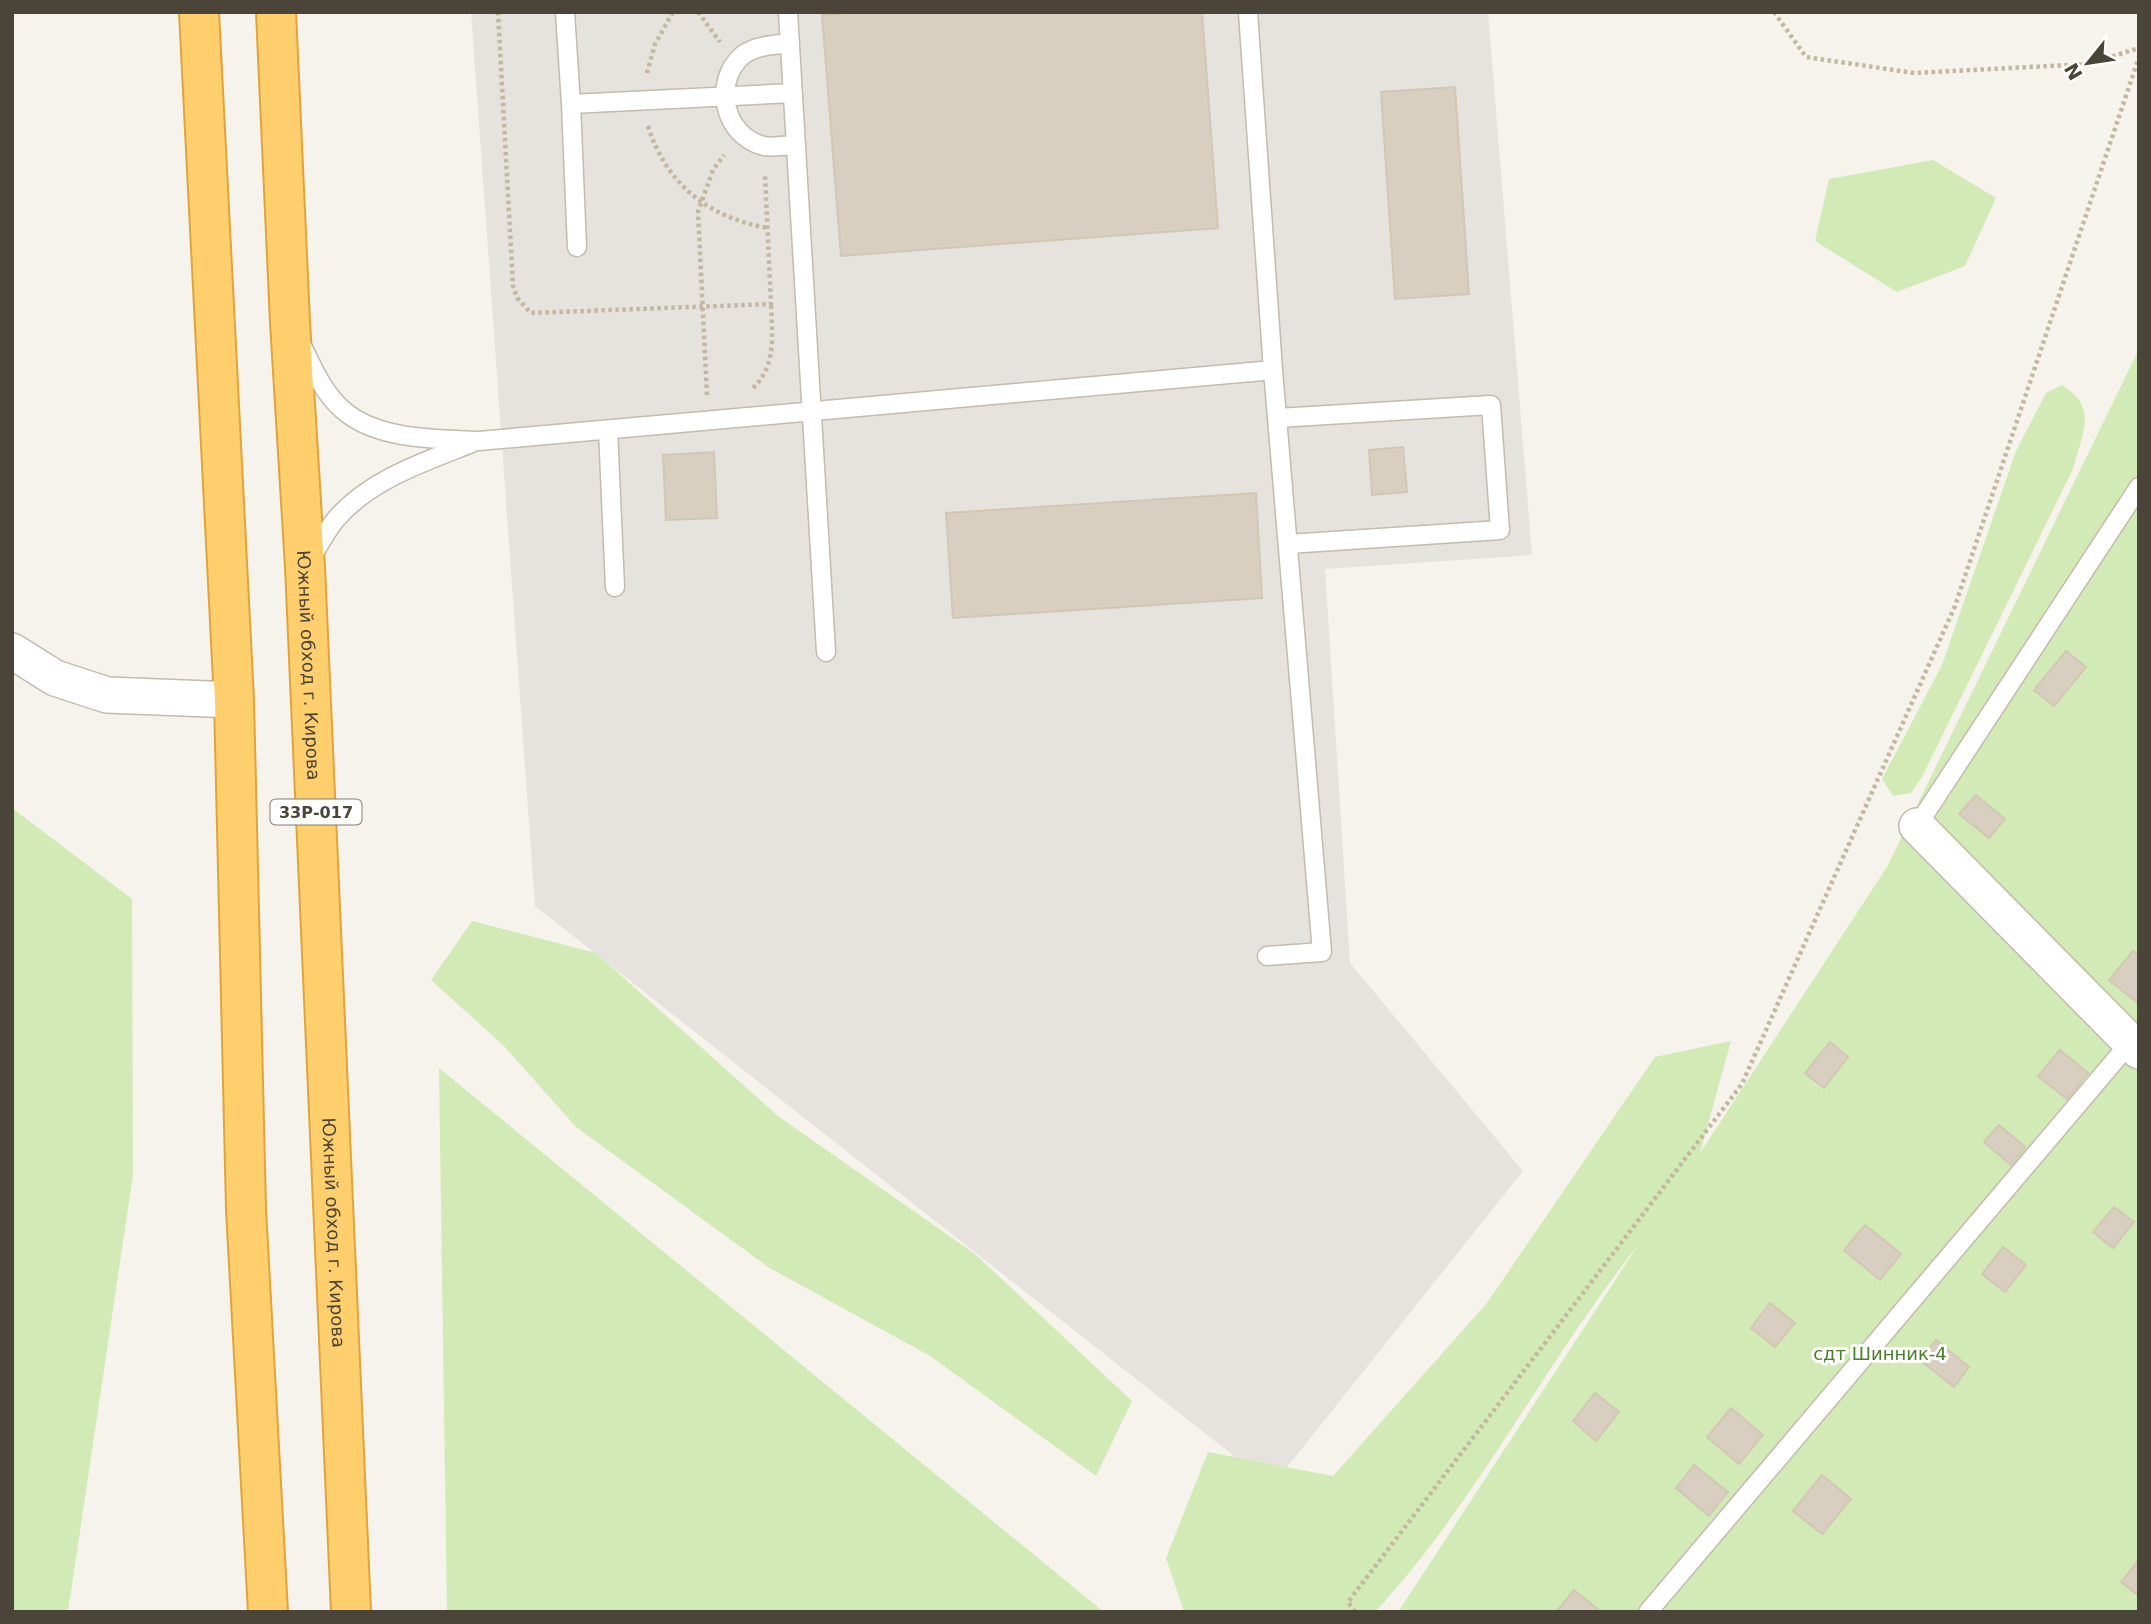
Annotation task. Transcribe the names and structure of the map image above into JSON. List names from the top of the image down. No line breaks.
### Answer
{"streets":{"highway":["Южный обход г. Кирова","33Р-017"]},"parks":["сдт Шинник-4"],"north":"bottom left"}
